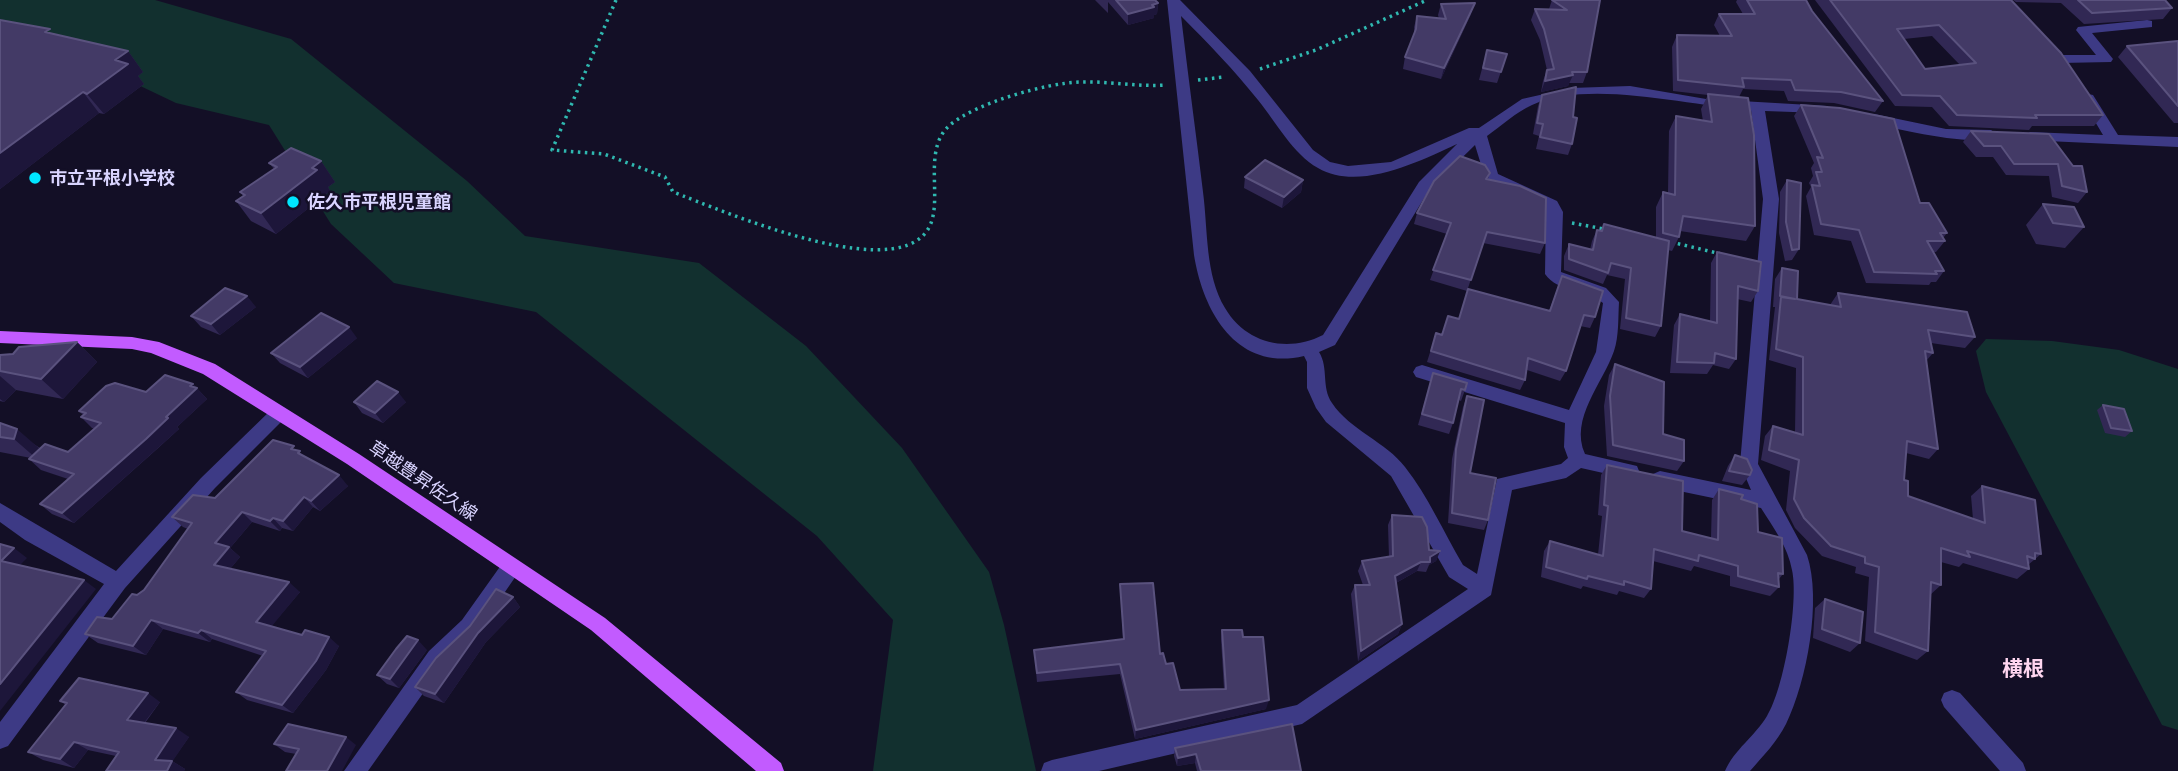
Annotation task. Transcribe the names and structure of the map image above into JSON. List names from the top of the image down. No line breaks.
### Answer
{"streets":{"main road":["草越豊昇佐久線"]},"districts":["横根"],"places":["市立平根小学校","佐久市平根児童館"]}
